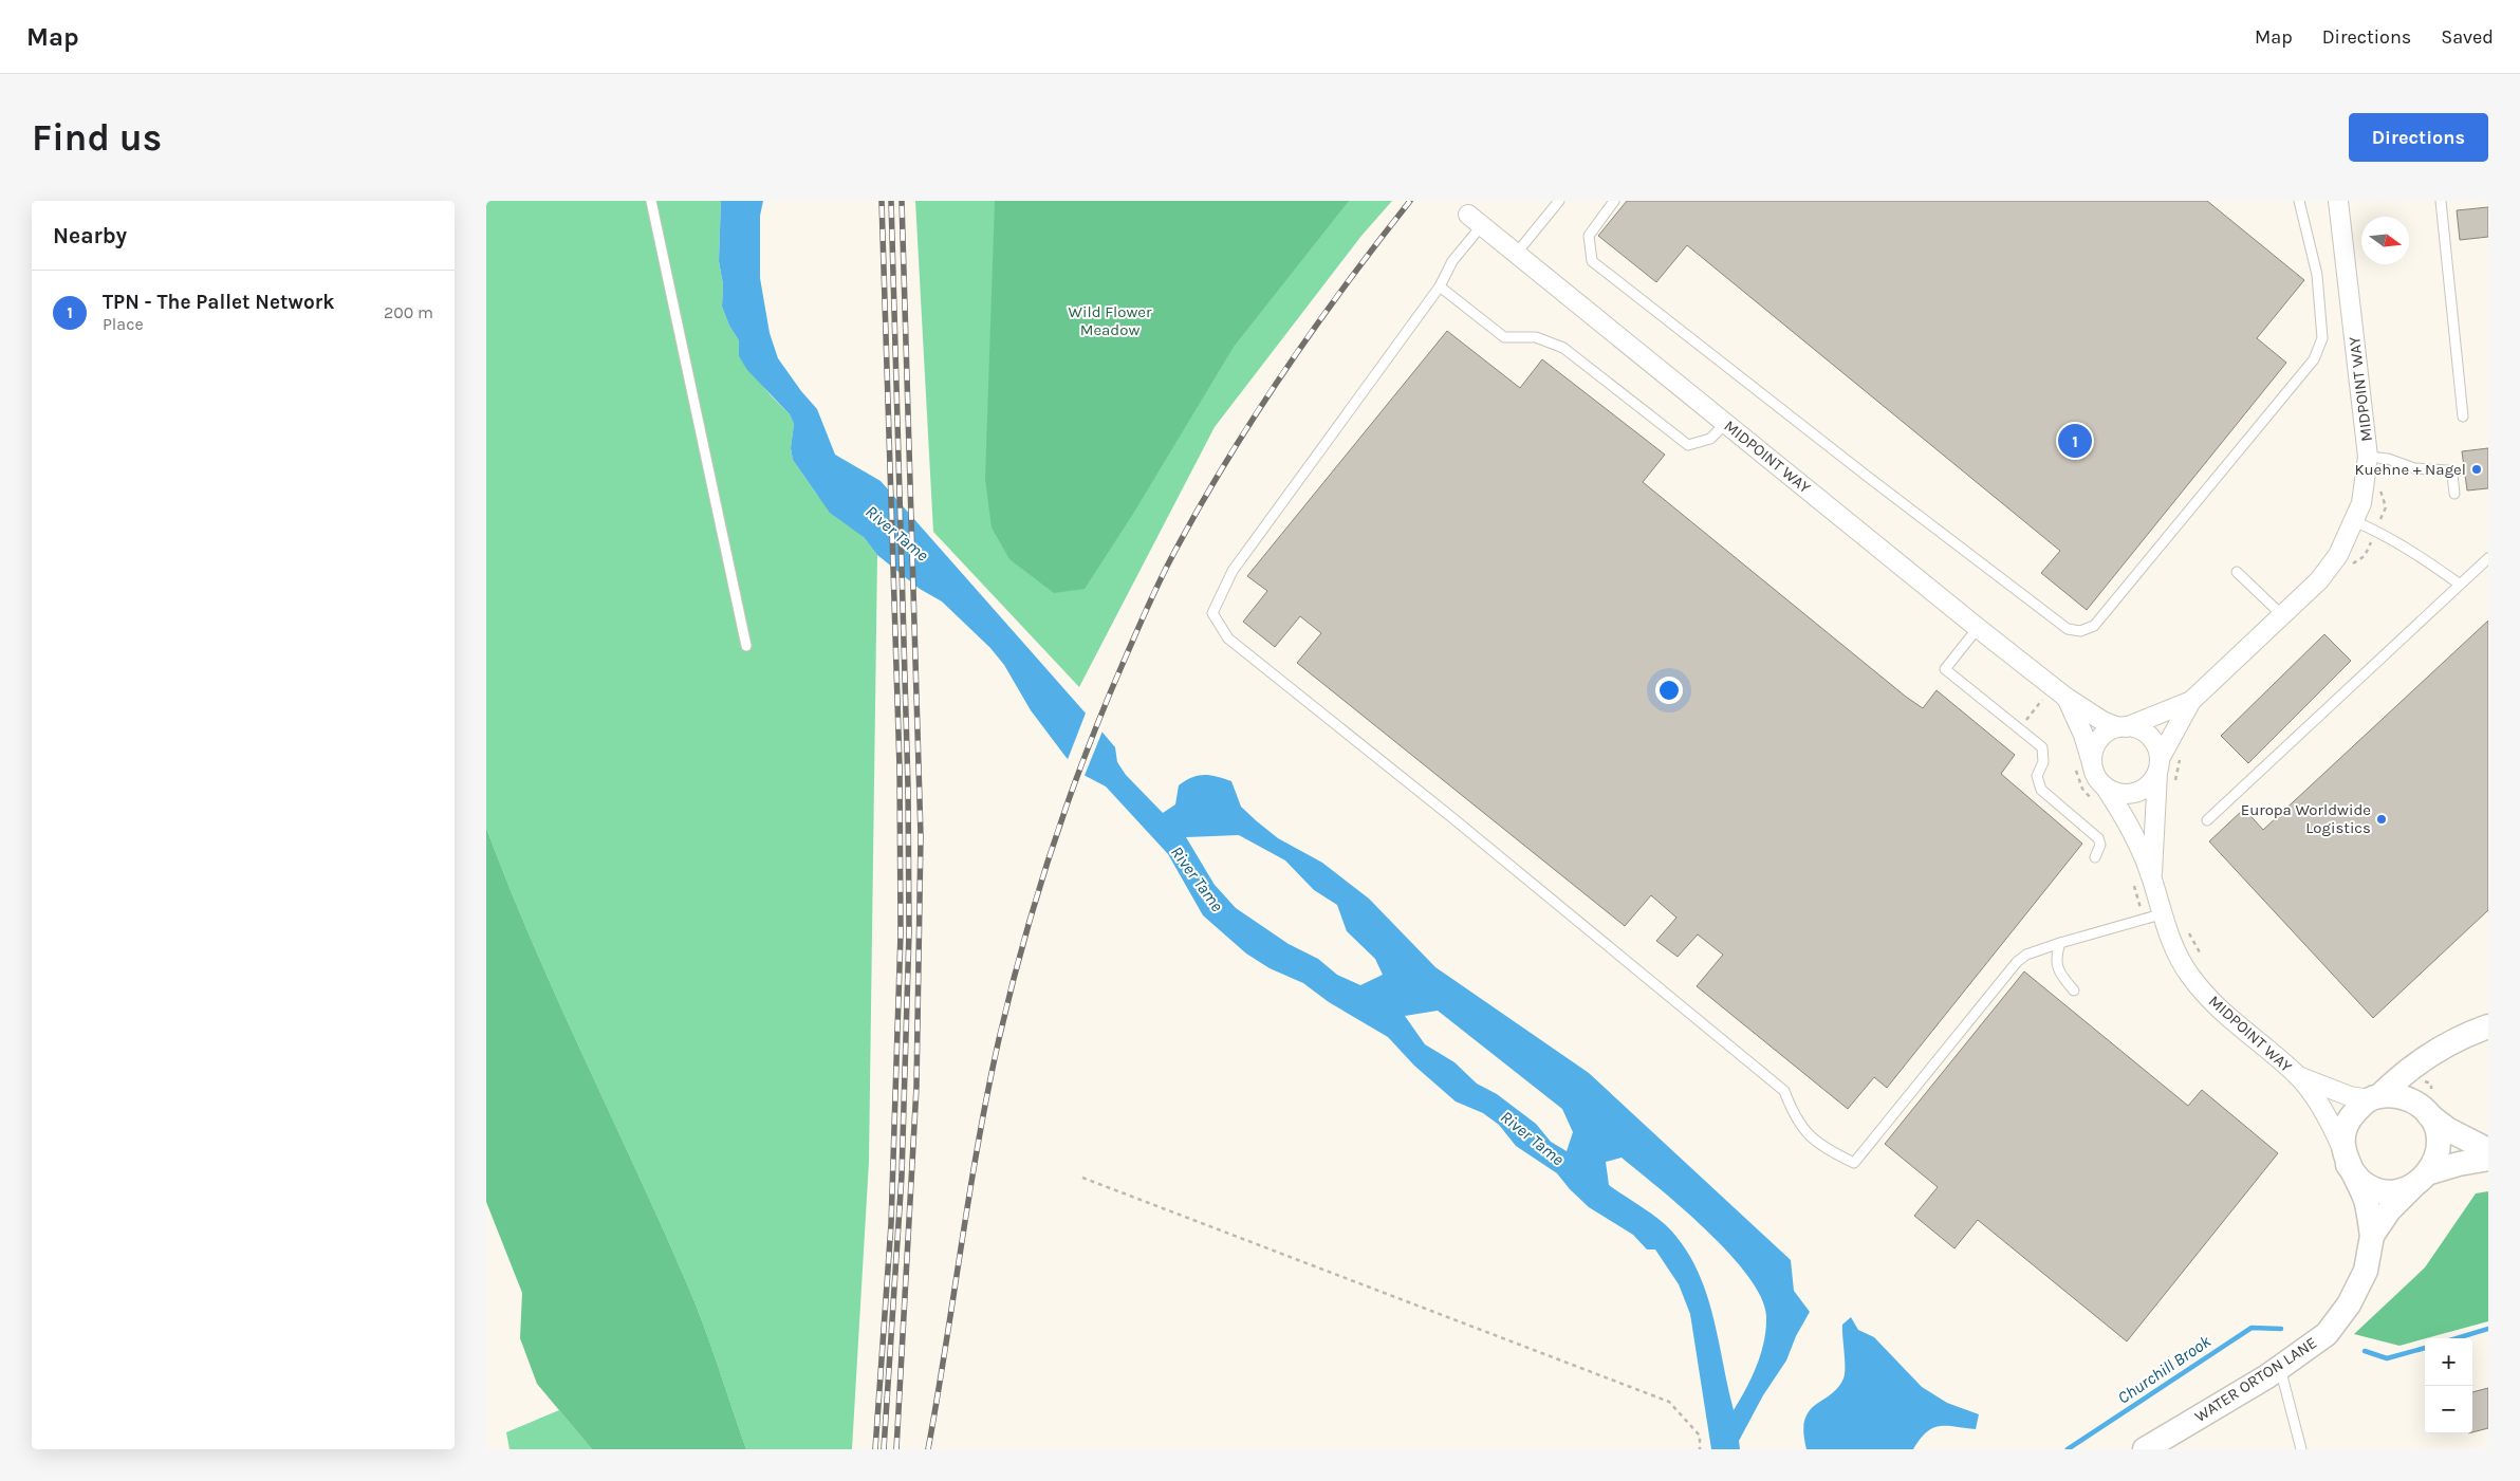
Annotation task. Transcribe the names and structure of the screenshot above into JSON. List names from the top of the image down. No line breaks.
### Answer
{"streets":{"street":["MIDPOINT WAY","WATER ORTON LANE"]},"crossings":[["MIDPOINT WAY","WATER ORTON LANE"]],"water":["River Tame","Churchill Brook"],"parks":["Wild Flower Meadow"],"places":["Kuehne + Nagel","Europa Worldwide Logistics"],"north":"right","page":{"header":"Map","nav":["Map","Directions","Saved"],"buttons":"Directions","title":"Find us","heading":"Nearby","list":[{"mark":"1","name":"TPN - The Pallet Network","note":"Place","value":"200 m"}],"pins":"1","map_buttons":["+","−"]}}
